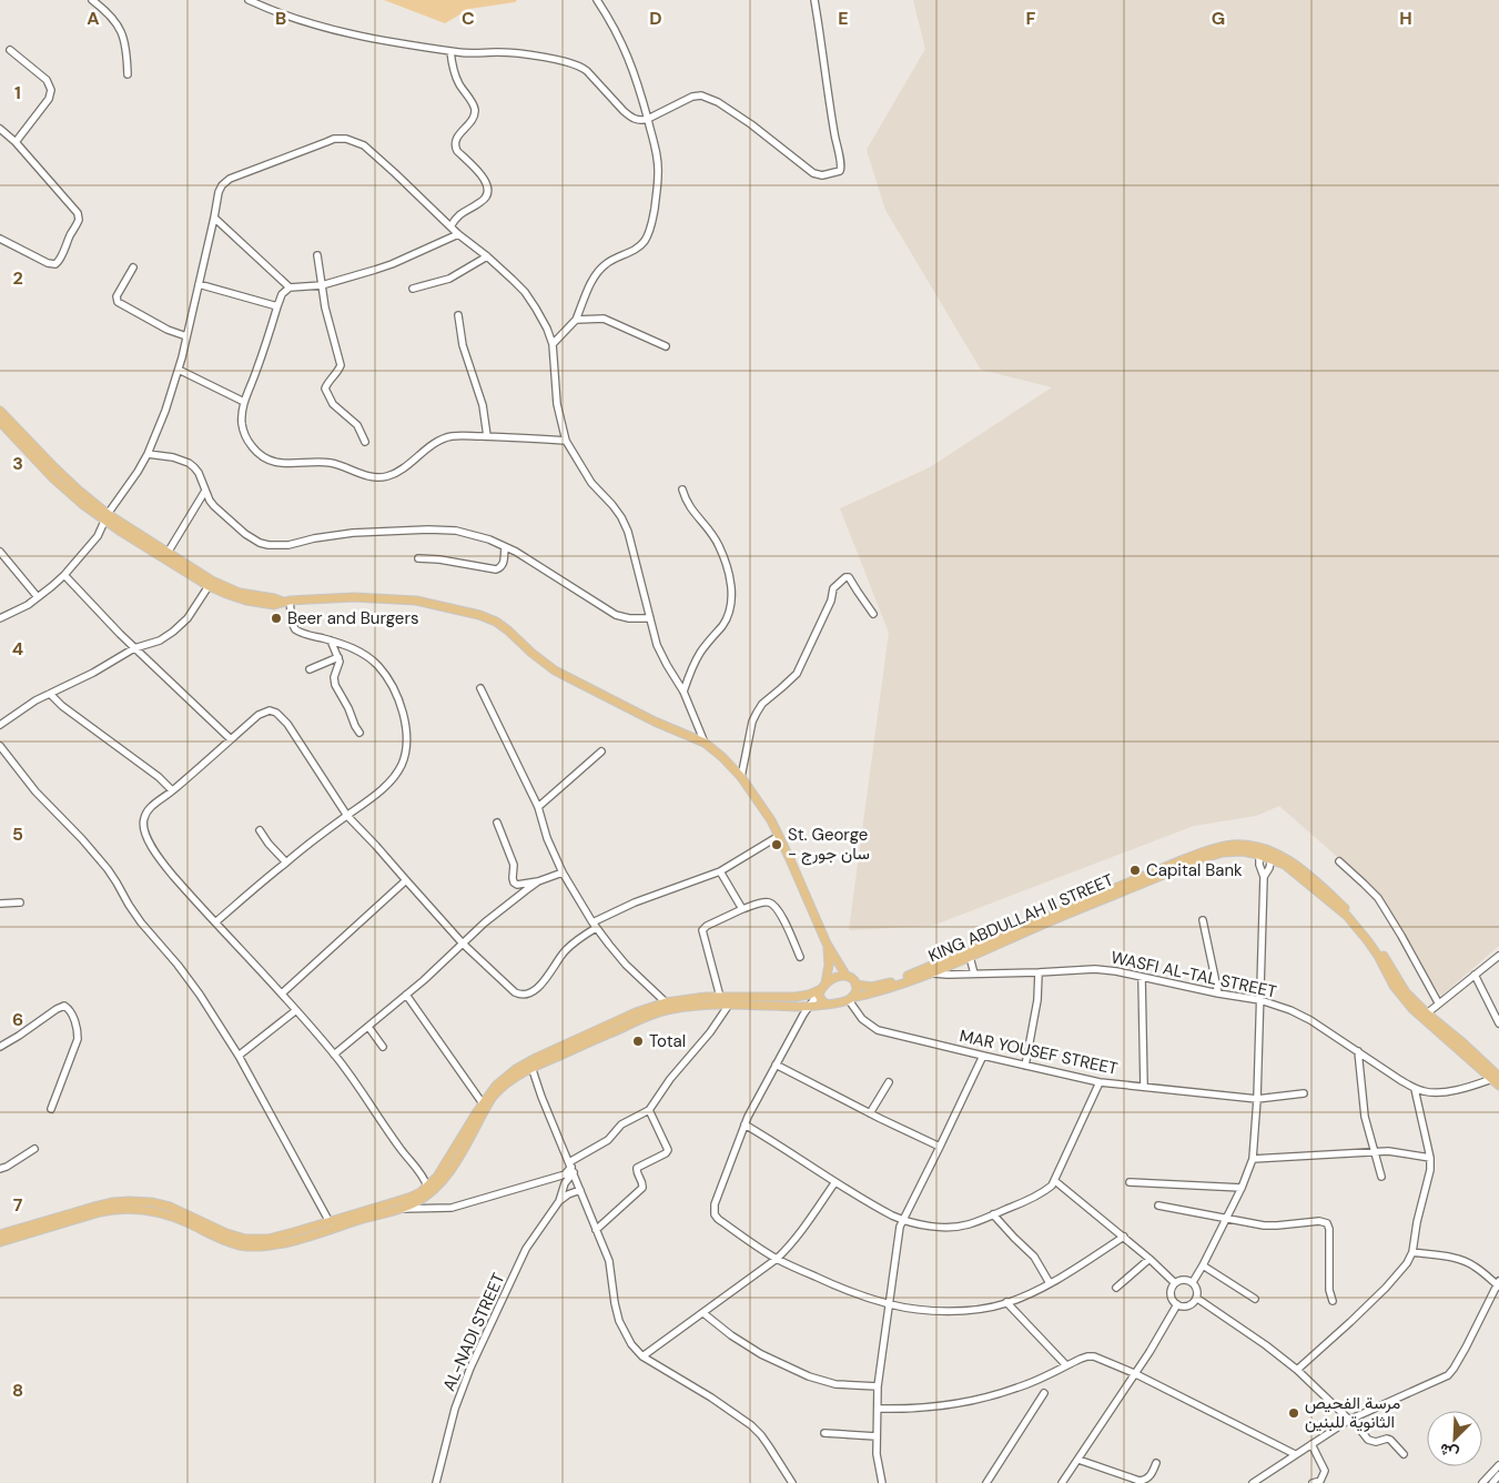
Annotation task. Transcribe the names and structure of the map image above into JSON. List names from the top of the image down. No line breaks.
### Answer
{"streets":{"main road":["KING ABDULLAH II STREET"],"street":["WASFI AL-TAL STREET","MAR YOUSEF STREET","AL-NADI STREET"]},"crossings":[["KING ABDULLAH II STREET","WASFI AL-TAL STREET"],["KING ABDULLAH II STREET","MAR YOUSEF STREET"]],"places":["Beer and Burgers","St. George - سان جورج","Capital Bank","Total","مرسة الفحيص الثانوية للبنين"],"north":"bottom left","grid":{"columns":["A","B","C","D","E","F","G","H"],"rows":["1","2","3","4","5","6","7","8"]}}
